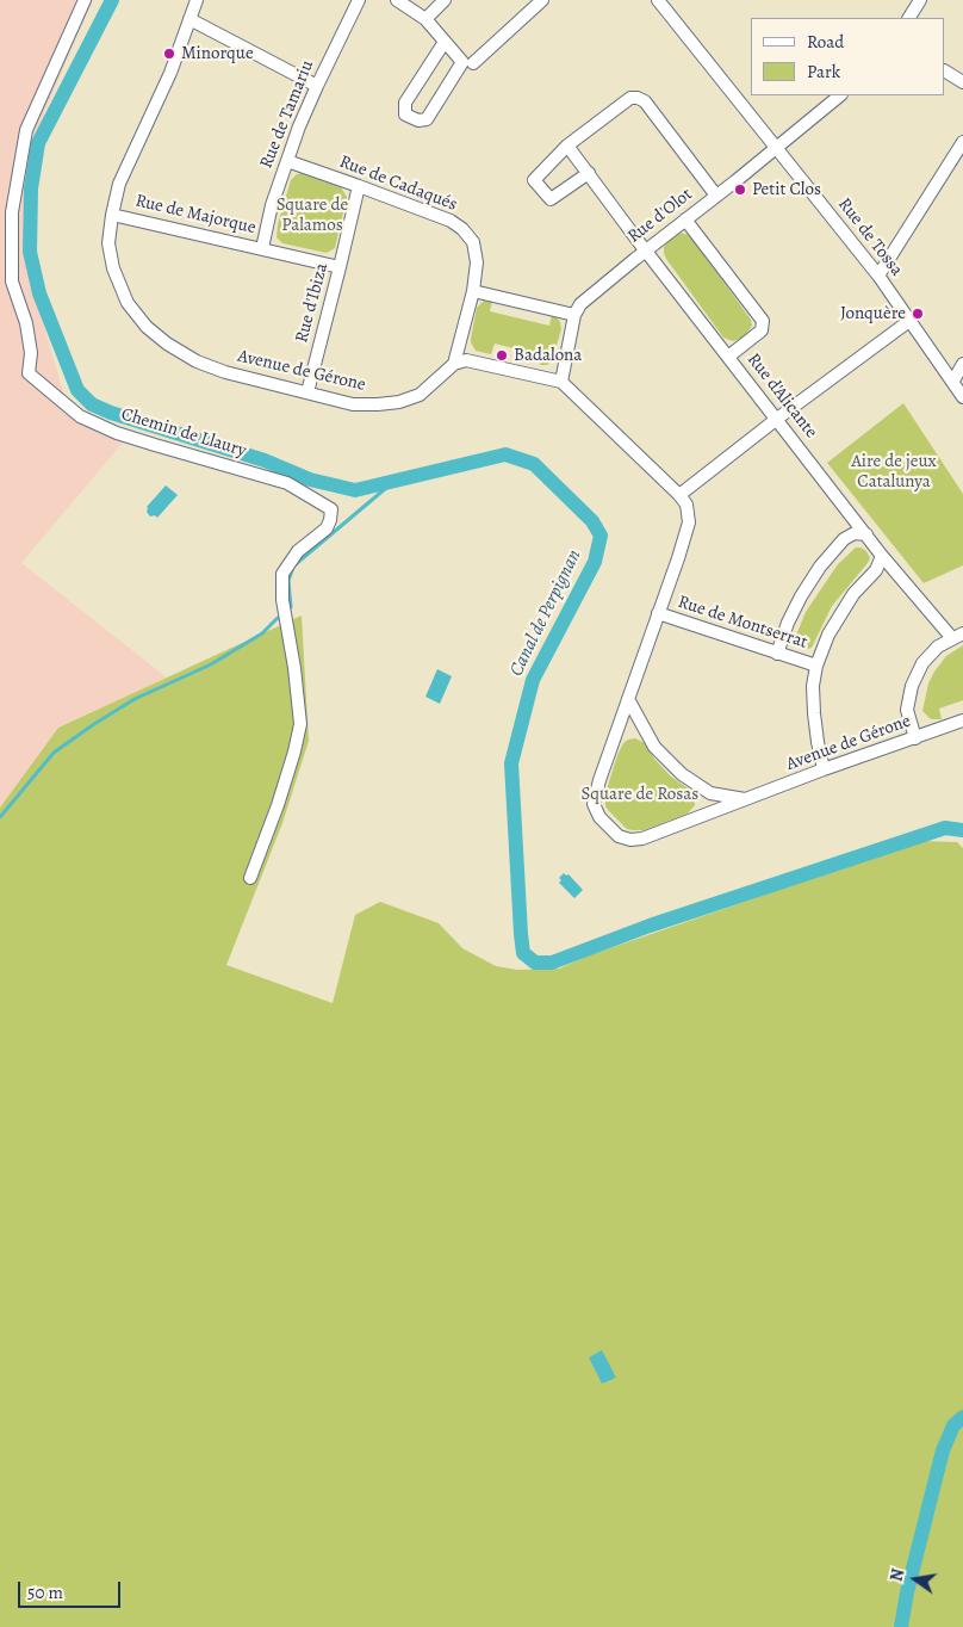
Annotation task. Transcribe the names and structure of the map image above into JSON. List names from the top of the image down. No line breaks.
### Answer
{"streets":{"street":["Rue de Tamariu","Rue de Cadaqués","Rue de Majorque","Rue d'Olot","Rue de Tossa","Rue d'Ibiza","Avenue de Gérone","Rue d'Alicante","Chemin de Llaury","Rue de Montserrat"]},"crossings":[["Rue de Tamariu","Rue de Cadaqués"],["Rue de Tamariu","Rue de Majorque"],["Rue de Cadaqués","Rue d'Ibiza"],["Rue de Cadaqués","Avenue de Gérone"],["Rue de Majorque","Rue d'Ibiza"],["Rue de Majorque","Avenue de Gérone"],["Rue d'Olot","Avenue de Gérone"],["Rue d'Olot","Rue d'Alicante"],["Rue d'Ibiza","Avenue de Gérone"],["Avenue de Gérone","Rue de Montserrat"]],"water":["Canal de Perpignan"],"parks":["Square de Palamos","Aire de jeux Catalunya","Square de Rosas"],"places":["Minorque","Petit Clos","Jonquère","Badalona"],"legend":["Road","Park"],"scale_bar":"50 m","north":"left"}
